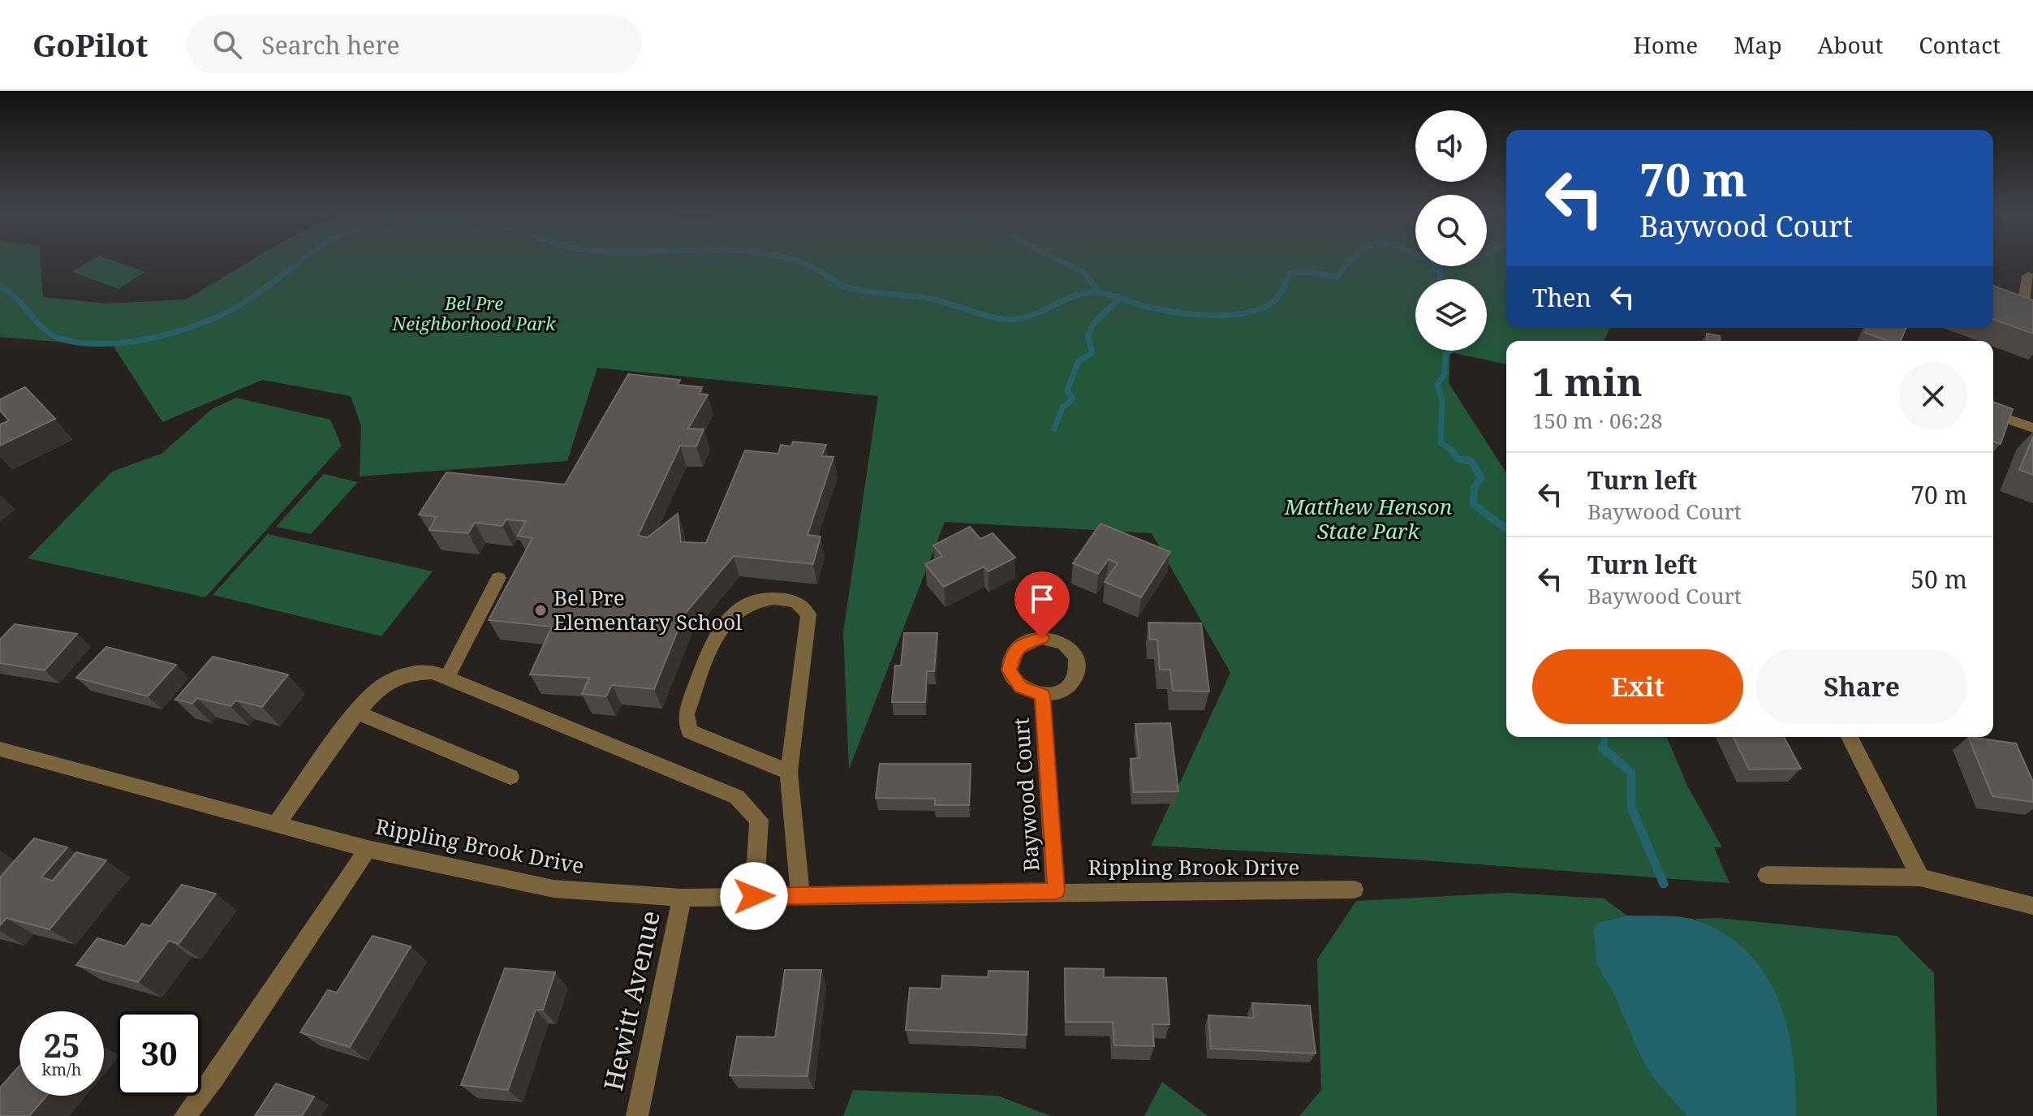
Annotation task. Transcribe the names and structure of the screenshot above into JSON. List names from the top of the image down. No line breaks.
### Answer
{"streets":{"street":["Baywood Court","Rippling Brook Drive","Hewitt Avenue"]},"crossings":[["Baywood Court","Rippling Brook Drive"],["Rippling Brook Drive","Hewitt Avenue"]],"parks":["Bel Pre Neighborhood Park","Matthew Henson State Park"],"places":["Bel Pre Elementary School"],"page":{"header":"GoPilot","search":"Search here","nav":["Home","Map","About","Contact"],"turn":["70 m","Baywood Court"],"then":"Then","heading":["1 min","150 m · 06:28"],"list":[{"name":"Turn left","note":"Baywood Court","value":"70 m"},{"name":"Turn left","note":"Baywood Court","value":"50 m"}],"buttons":["Exit","Share"],"speed":"25 km/h","limit":"30"}}
